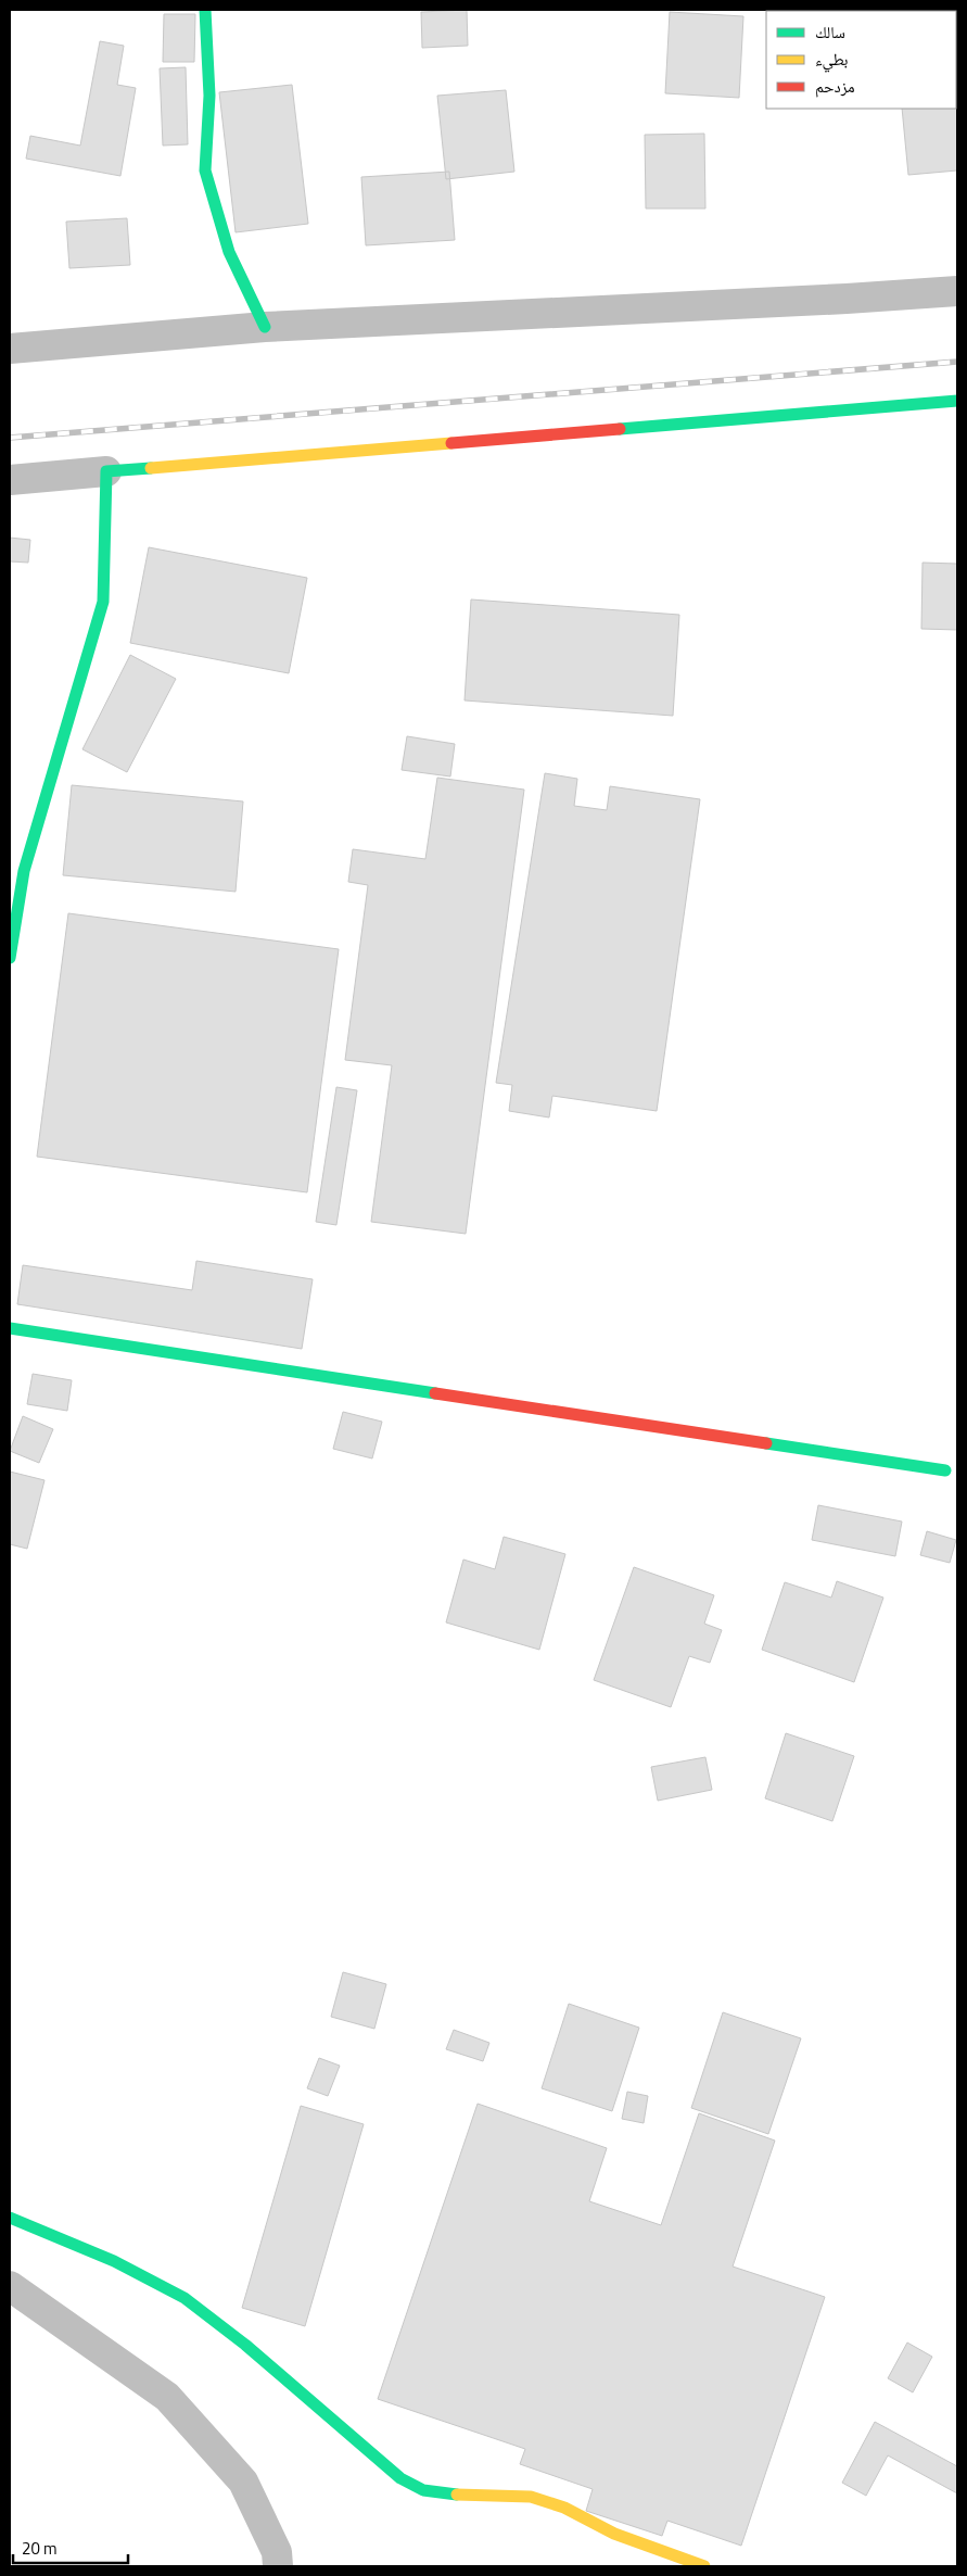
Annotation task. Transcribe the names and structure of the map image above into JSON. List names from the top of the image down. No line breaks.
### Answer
{"legend":["سالك","بطيء","مزدحم"],"scale_bar":"20 m"}
